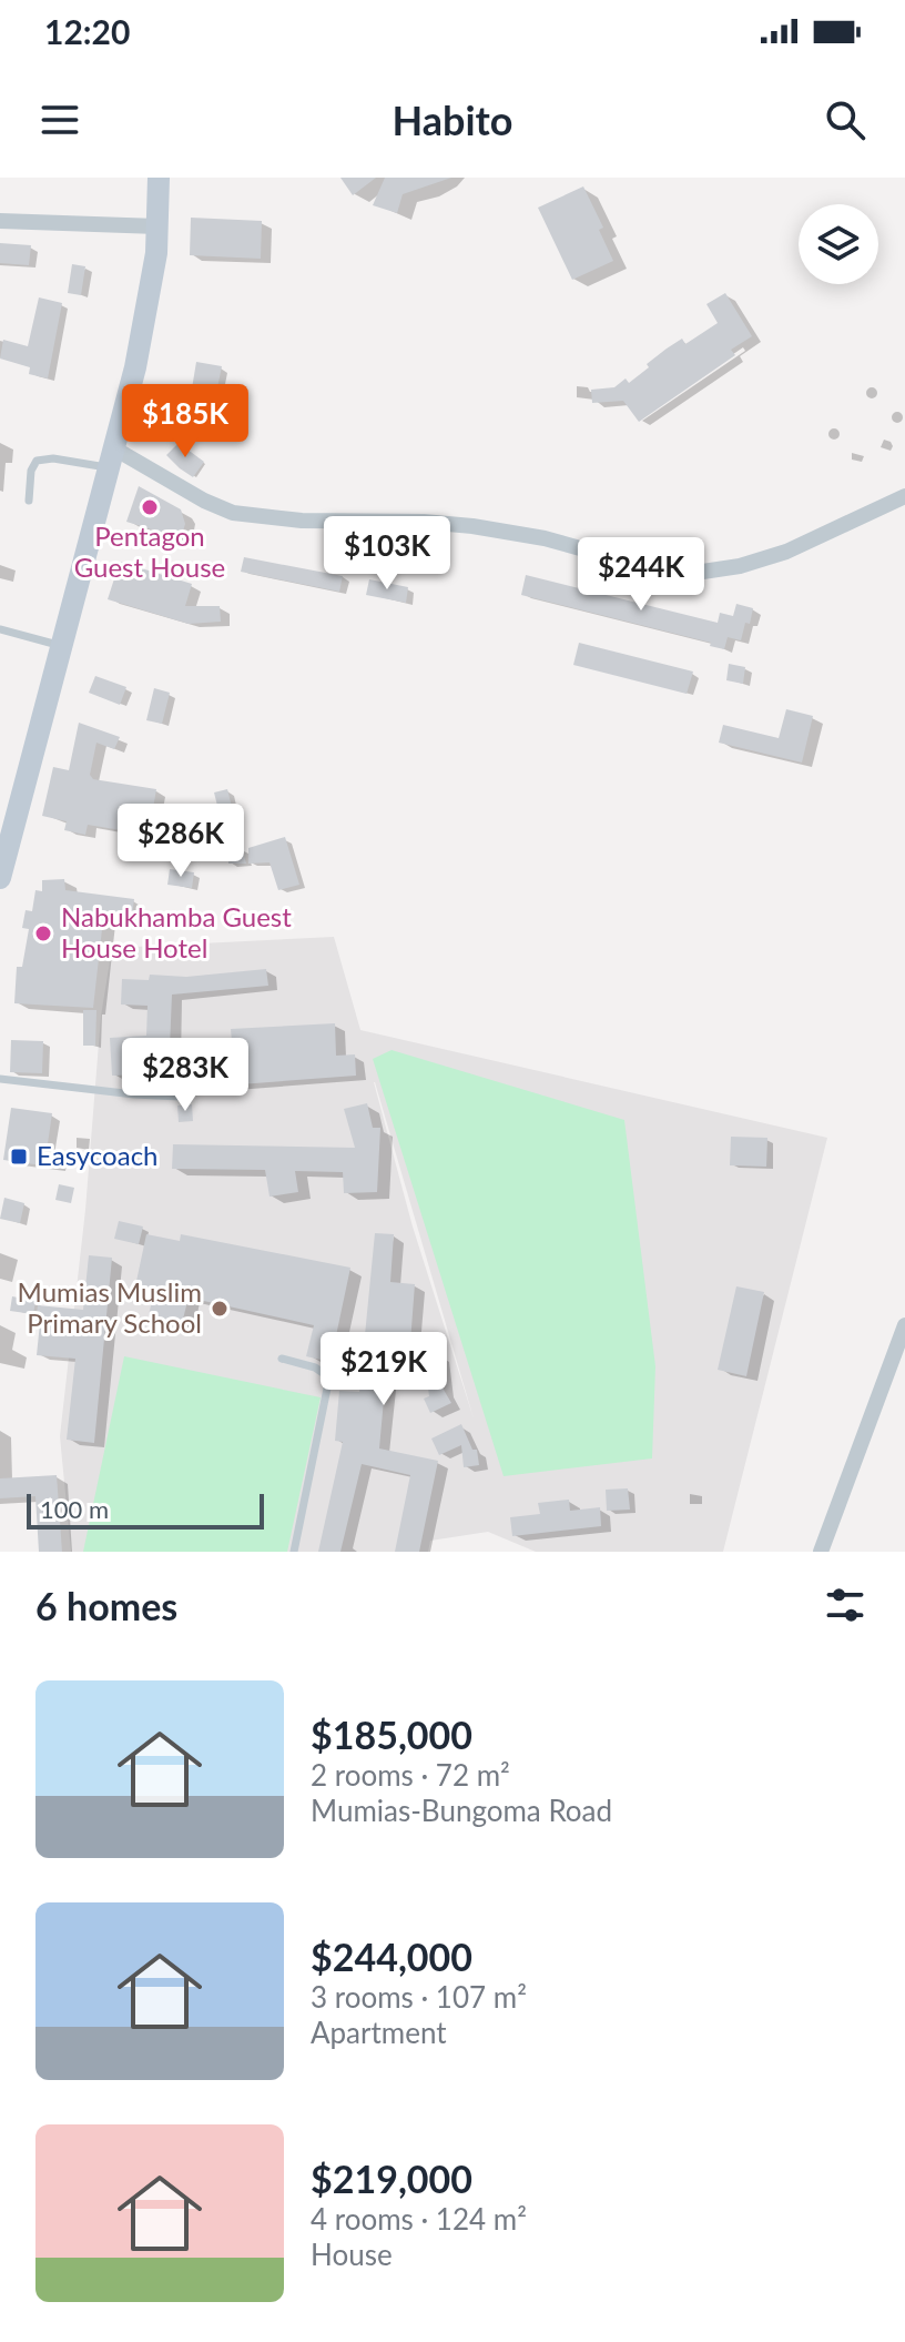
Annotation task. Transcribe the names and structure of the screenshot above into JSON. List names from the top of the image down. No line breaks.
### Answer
{"places":{"other":["Pentagon Guest House","Nabukhamba Guest House Hotel","Mumias Muslim Primary School"],"transit":["Easycoach"]},"scale_bar":"100 m","page":{"status":"12:20","header":"Habito","price":["$185K","$103K","$244K","$286K","$283K","$219K"],"scale":"100 m","heading":"6 homes","list":[{"name":"$185,000","note":"2 rooms · 72 m² · Mumias-Bungoma Road"},{"name":"$244,000","note":"3 rooms · 107 m² · Apartment"},{"name":"$219,000","note":"4 rooms · 124 m² · House"}]}}
